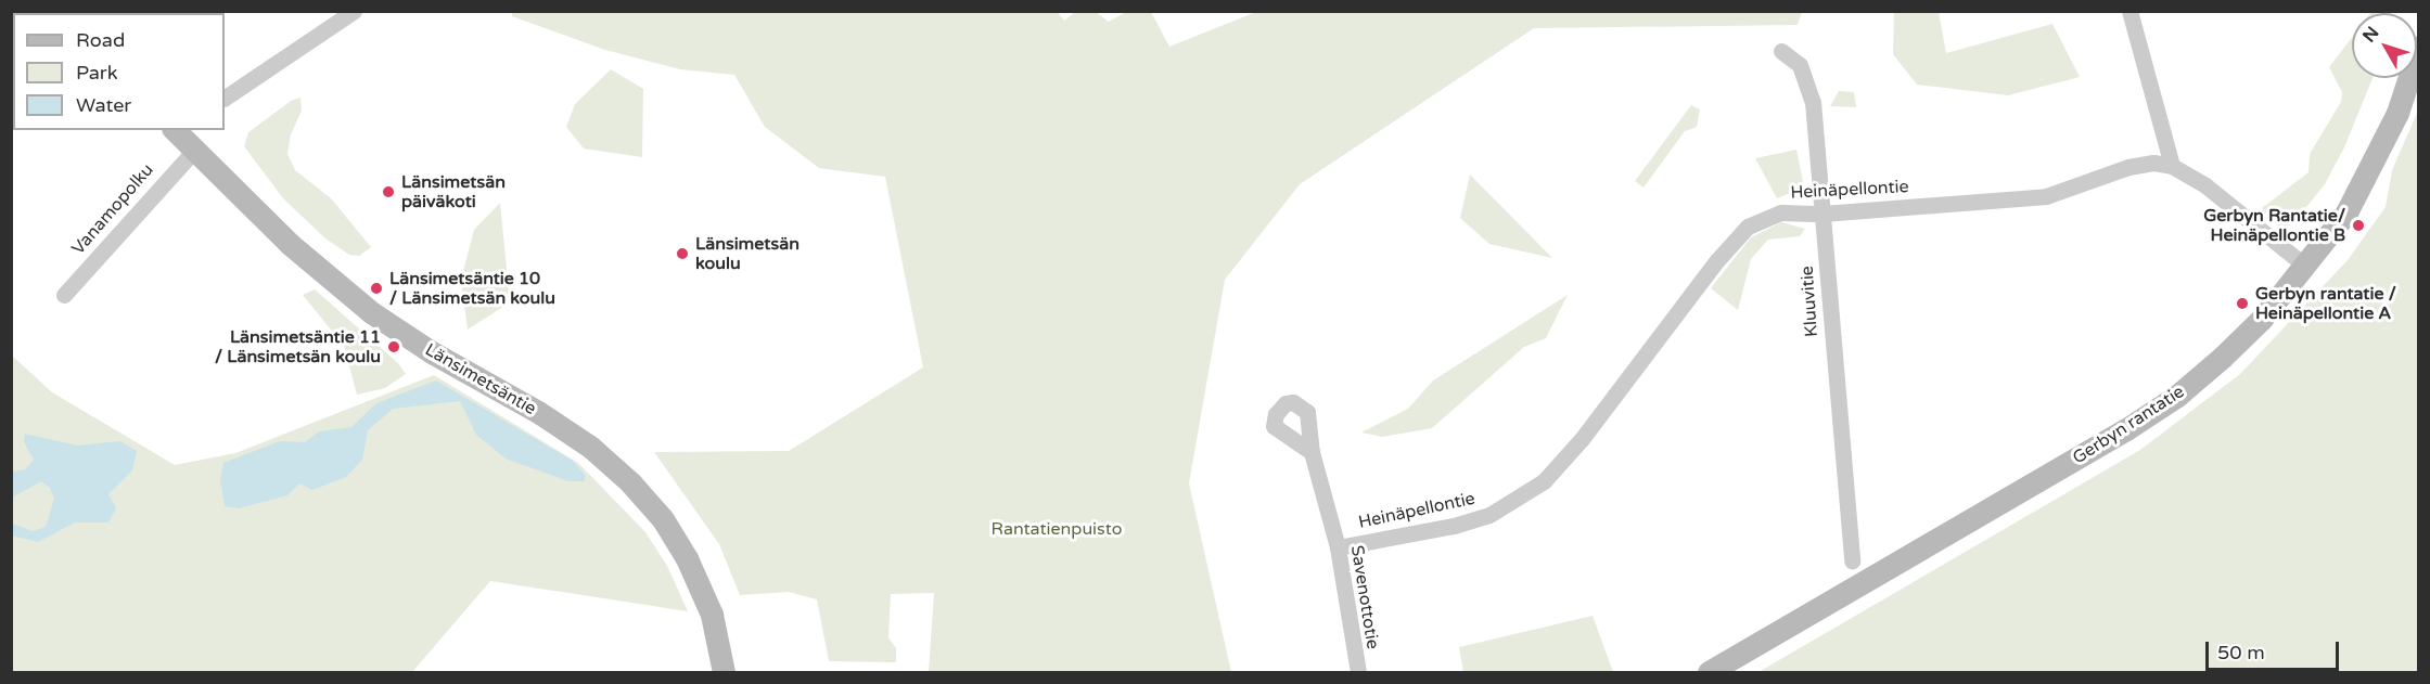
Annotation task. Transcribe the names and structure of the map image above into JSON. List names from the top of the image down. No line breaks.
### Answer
{"streets":{"main road":["Länsimetsäntie","Gerbyn rantatie"],"street":["Heinäpellontie","Vanamopolku","Kluuvitie","Savenottotie"]},"crossings":[["Heinäpellontie","Kluuvitie"],["Heinäpellontie","Savenottotie"],["Vanamopolku","Länsimetsäntie"]],"parks":["Rantatienpuisto"],"places":["Länsimetsän päiväkoti","Gerbyn Rantatie/ Heinäpellontie B","Länsimetsän koulu","Länsimetsäntie 10 / Länsimetsän koulu","Gerbyn rantatie / Heinäpellontie A","Länsimetsäntie 11 / Länsimetsän koulu"],"legend":["Road","Park","Water"],"scale_bar":"50 m","north":"top left"}
